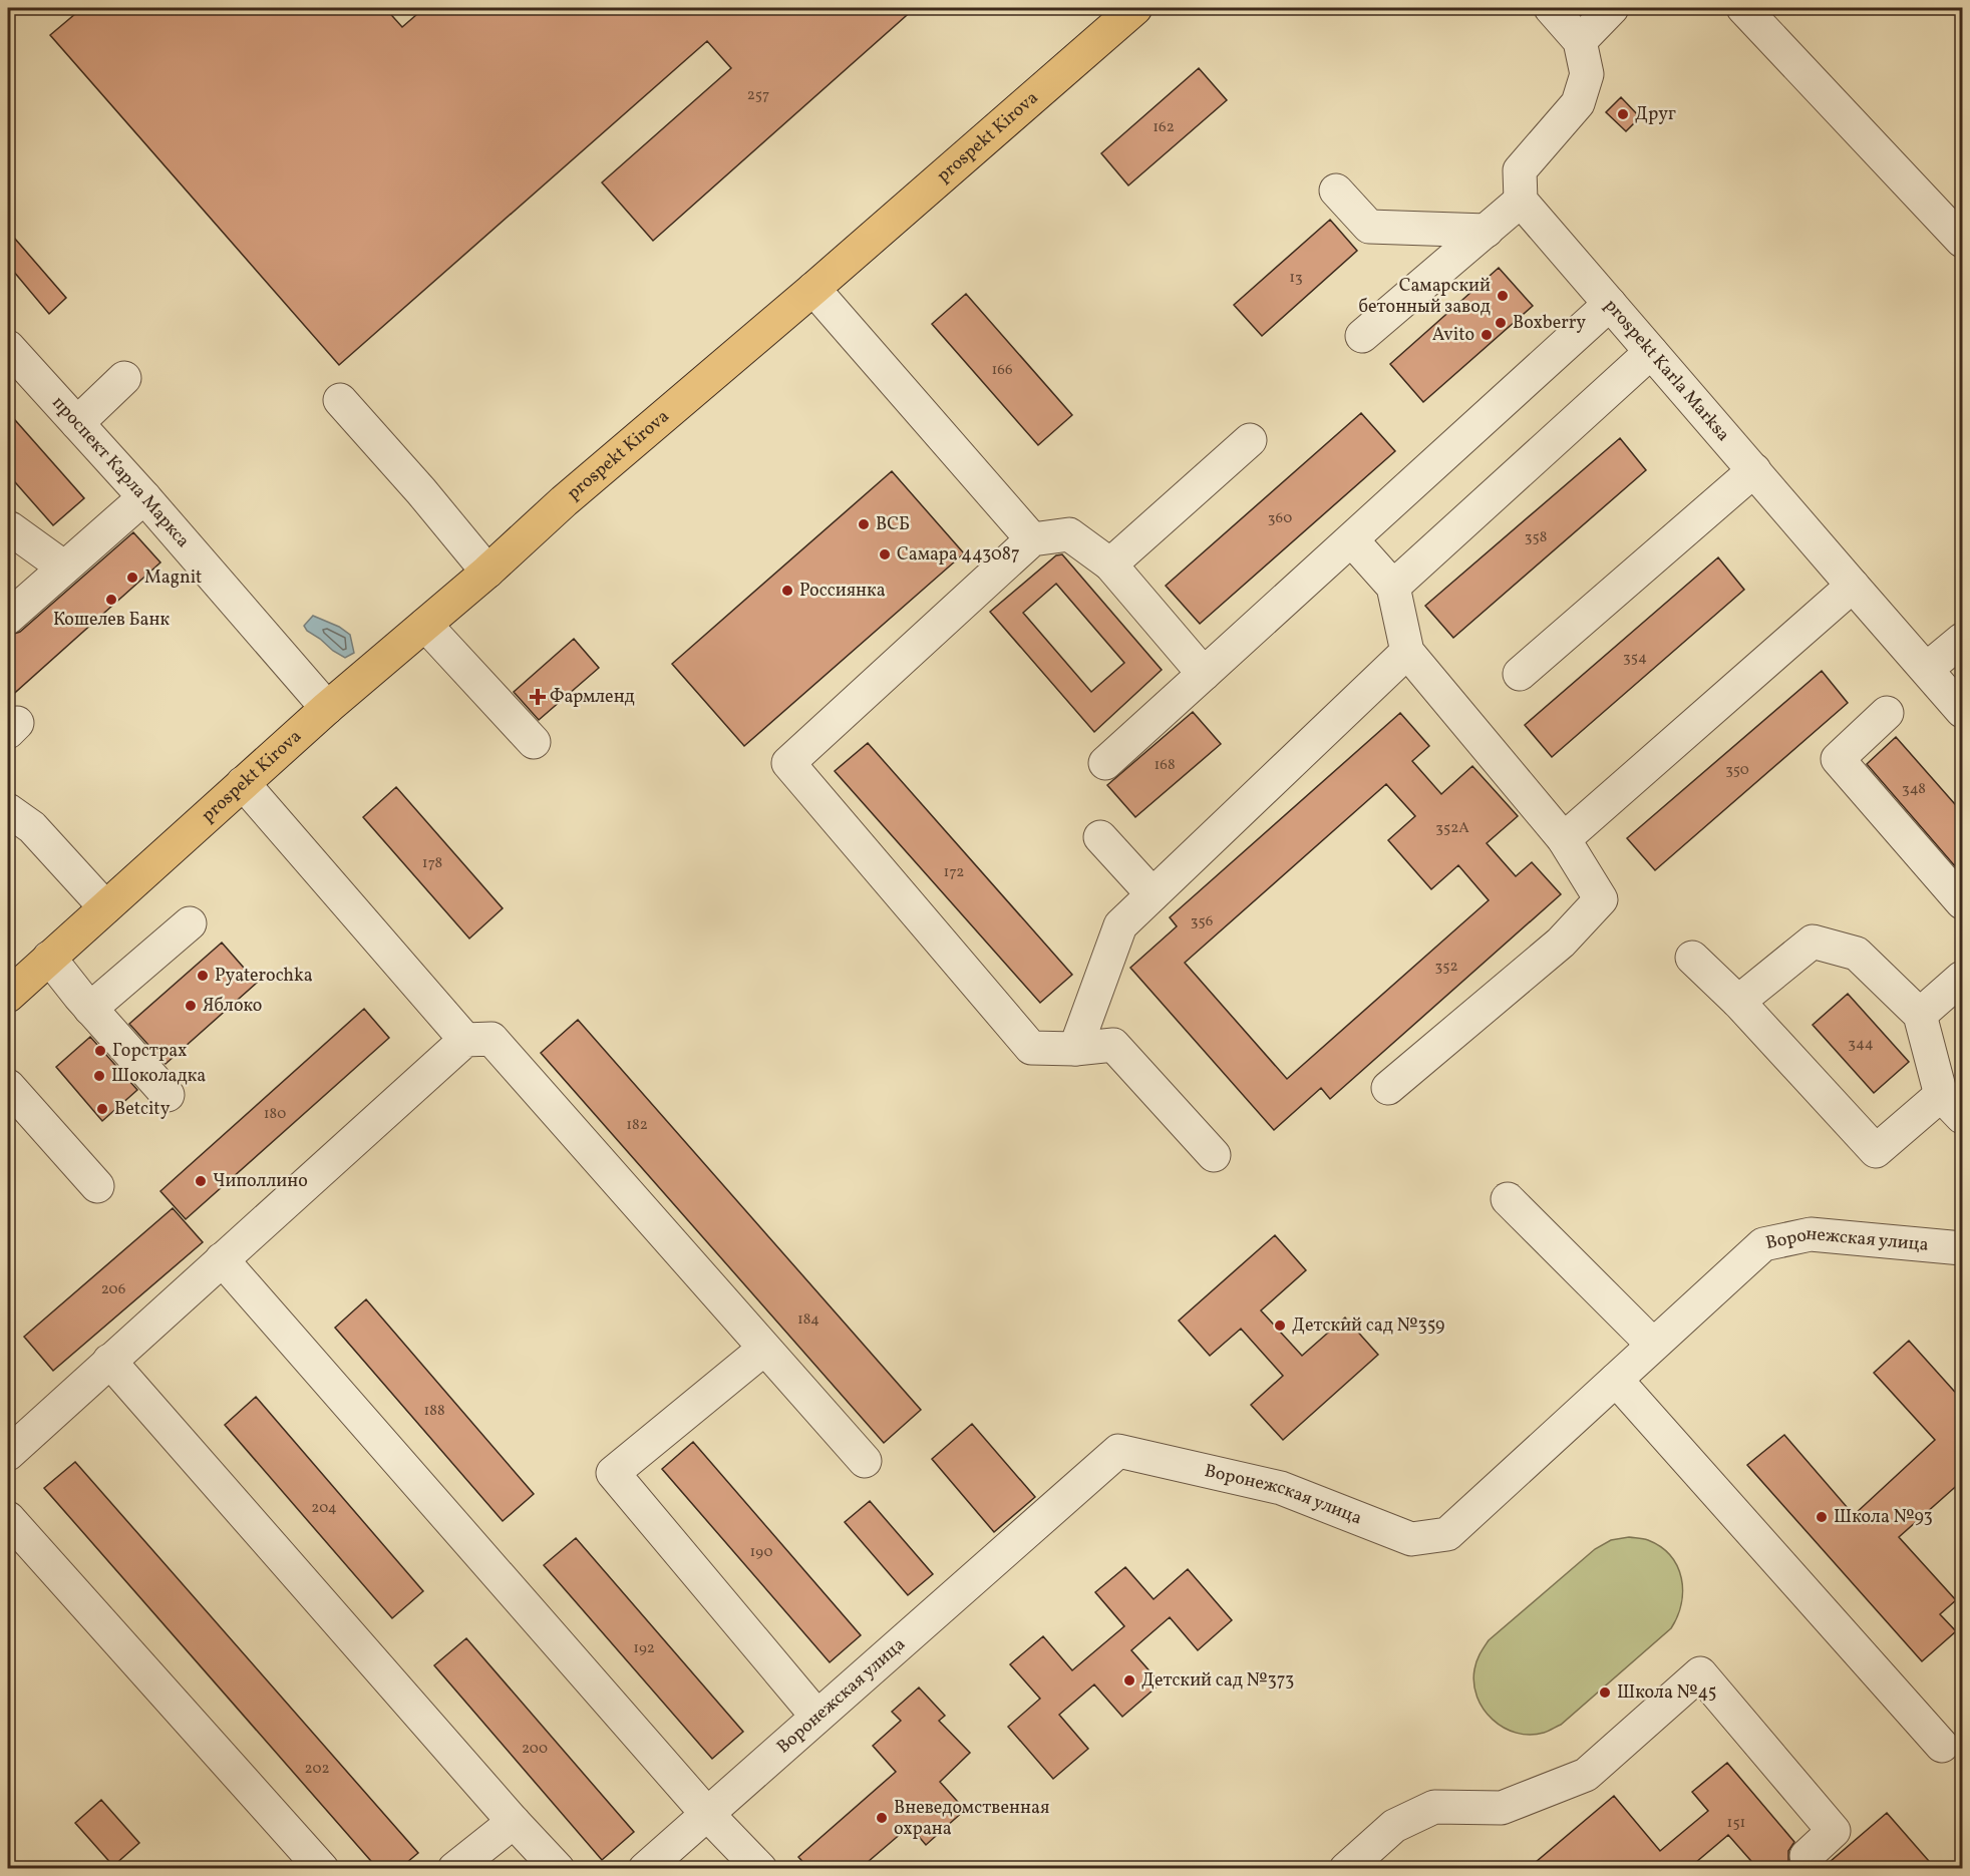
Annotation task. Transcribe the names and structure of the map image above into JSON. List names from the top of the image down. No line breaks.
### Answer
{"streets":{"main road":["prospekt Kirova"],"street":["prospekt Karla Marksa","проспект Карла Маркса","Воронежская улица"]},"crossings":[["prospekt Kirova","проспект Карла Маркса"]],"places":{"other":["Друг","Самарский бетонный завод","Boxberry","Avito","ВСБ","Самара 443087","Magnit","Россиянка","Кошелев Банк","Pyaterochka","Яблоко","Горстрах","Шоколадка","Betcity","Чиполлино","Детский сад №359","Школа №93","Детский сад №373","Школа №45","Вневедомственная охрана"],"health":["Фармленд"]},"house_numbers":["257","162","13","166","360","358","354","168","350","348","352А","178","172","356","352","344","180","182","206","184","188","204","190","192","200","202","151"]}
